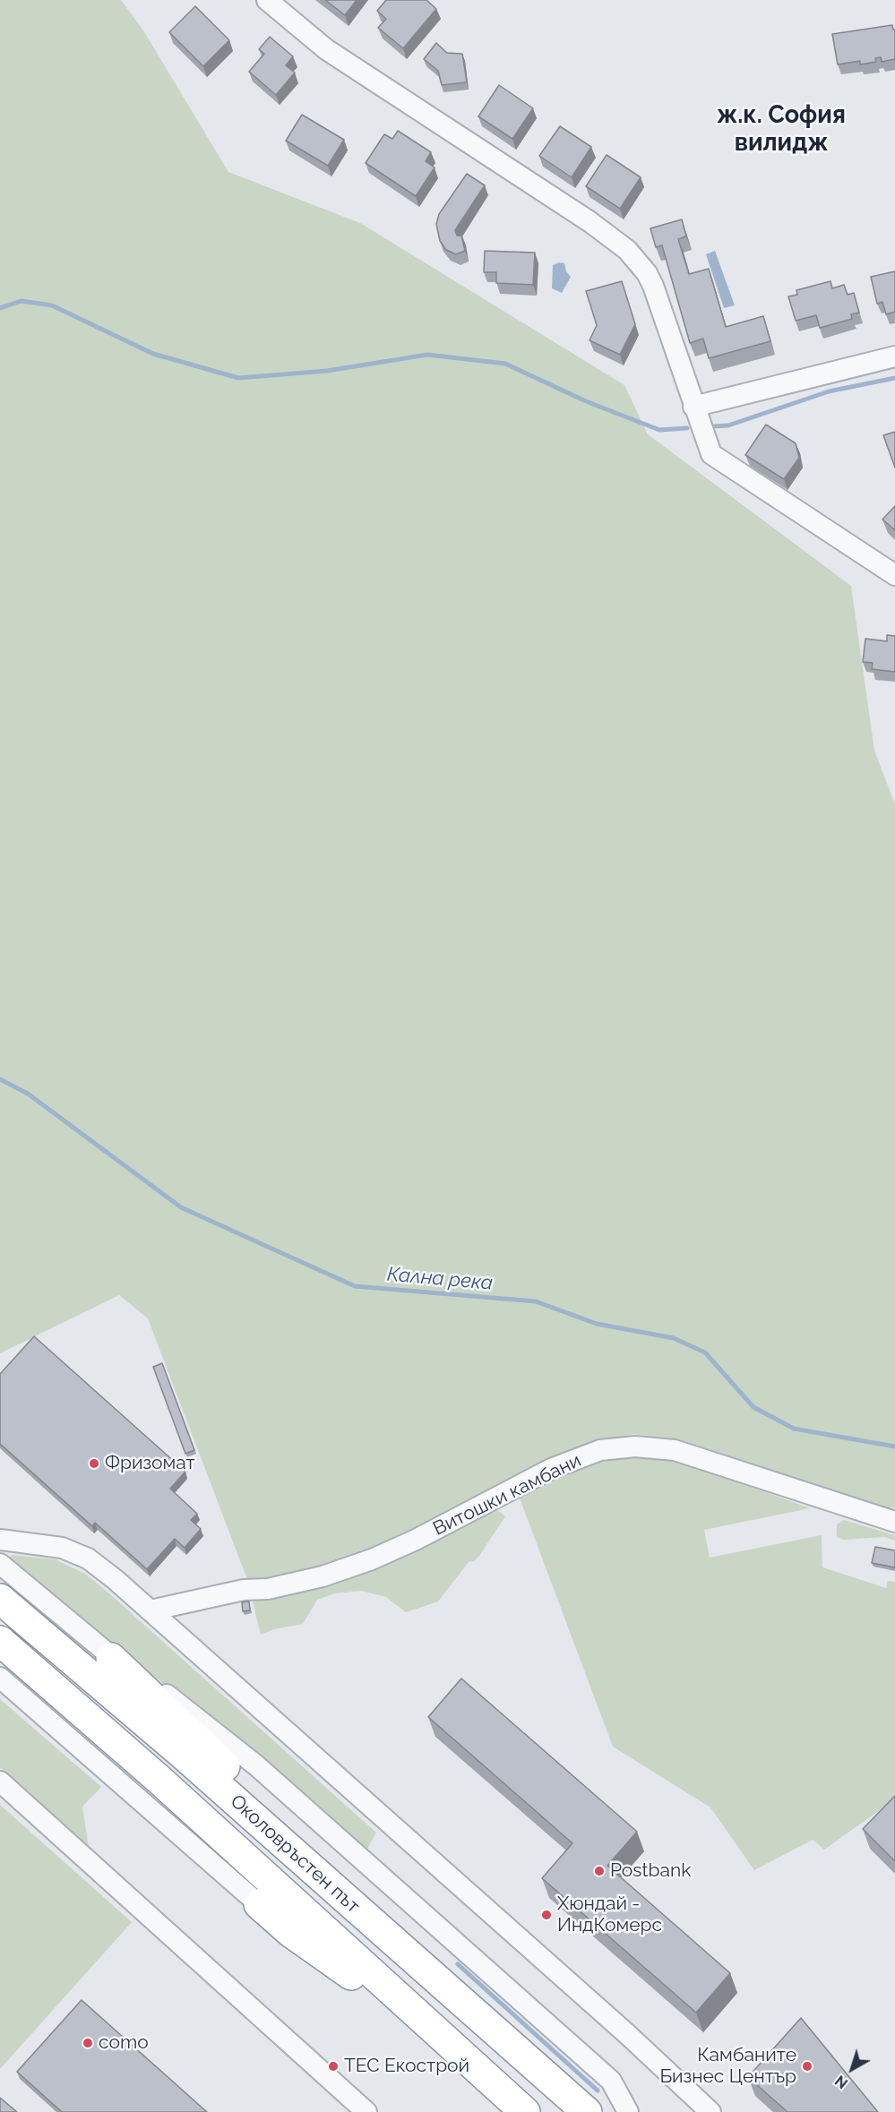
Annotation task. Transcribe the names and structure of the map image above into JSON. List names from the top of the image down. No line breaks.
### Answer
{"streets":{"highway":["Околовръстен път"],"street":["Витошки камбани"]},"districts":["ж.к. София вилидж"],"water":["Кална река"],"places":["Фризомат","Postbank","Хюндай - ИндКомерс","como","ТЕС Екострой","Камбаните Бизнес Център"],"north":"bottom left"}
